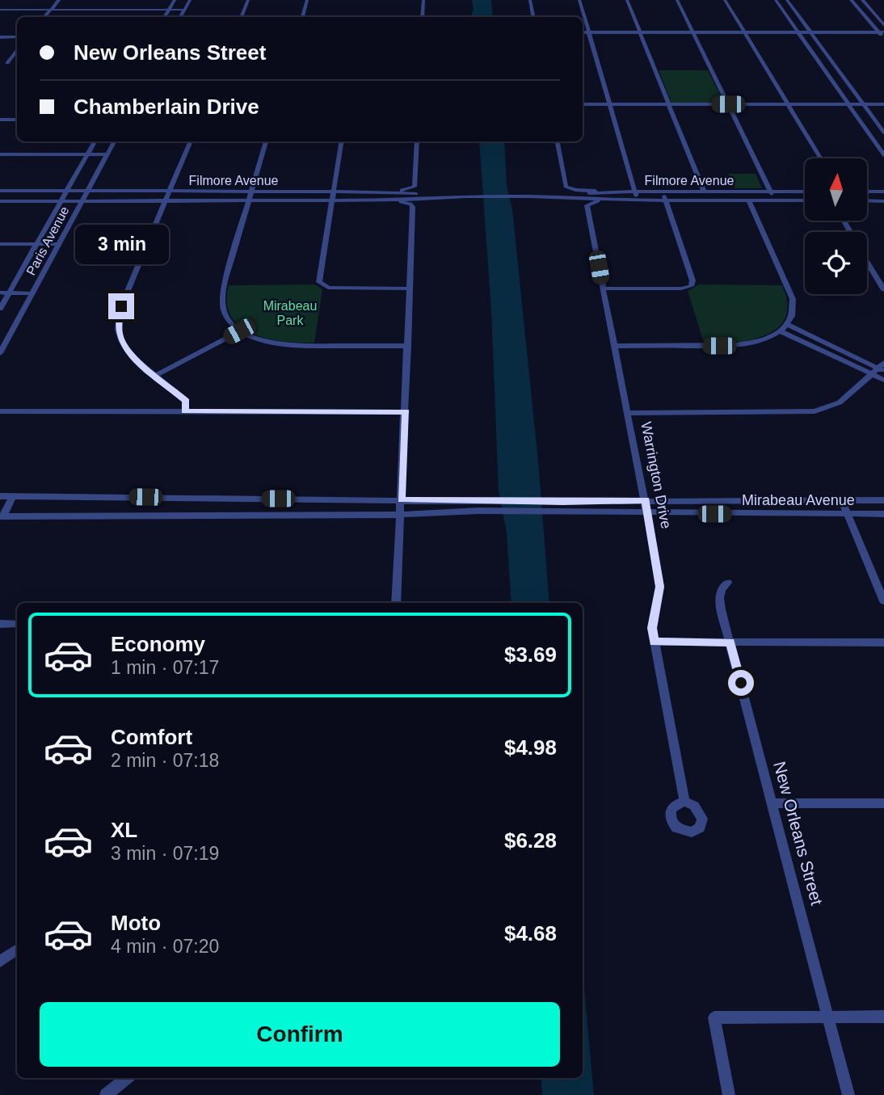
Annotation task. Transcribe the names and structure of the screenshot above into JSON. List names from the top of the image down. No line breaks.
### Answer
{"streets":{"street":["Filmore Avenue","Paris Avenue","Warrington Drive","Mirabeau Avenue","New Orleans Street"]},"crossings":[["Filmore Avenue","Paris Avenue"],["Filmore Avenue","Warrington Drive"],["Warrington Drive","Mirabeau Avenue"]],"parks":["Mirabeau Park"],"north":"top","page":{"banner":["New Orleans Street","Chamberlain Drive"],"bubble":"3 min","list":[{"name":"Economy","note":"1 min · 07:17","value":"$3.69"},{"name":"Comfort","note":"2 min · 07:18","value":"$4.98"},{"name":"XL","note":"3 min · 07:19","value":"$6.28"},{"name":"Moto","note":"4 min · 07:20","value":"$4.68"}],"buttons":"Confirm"}}
